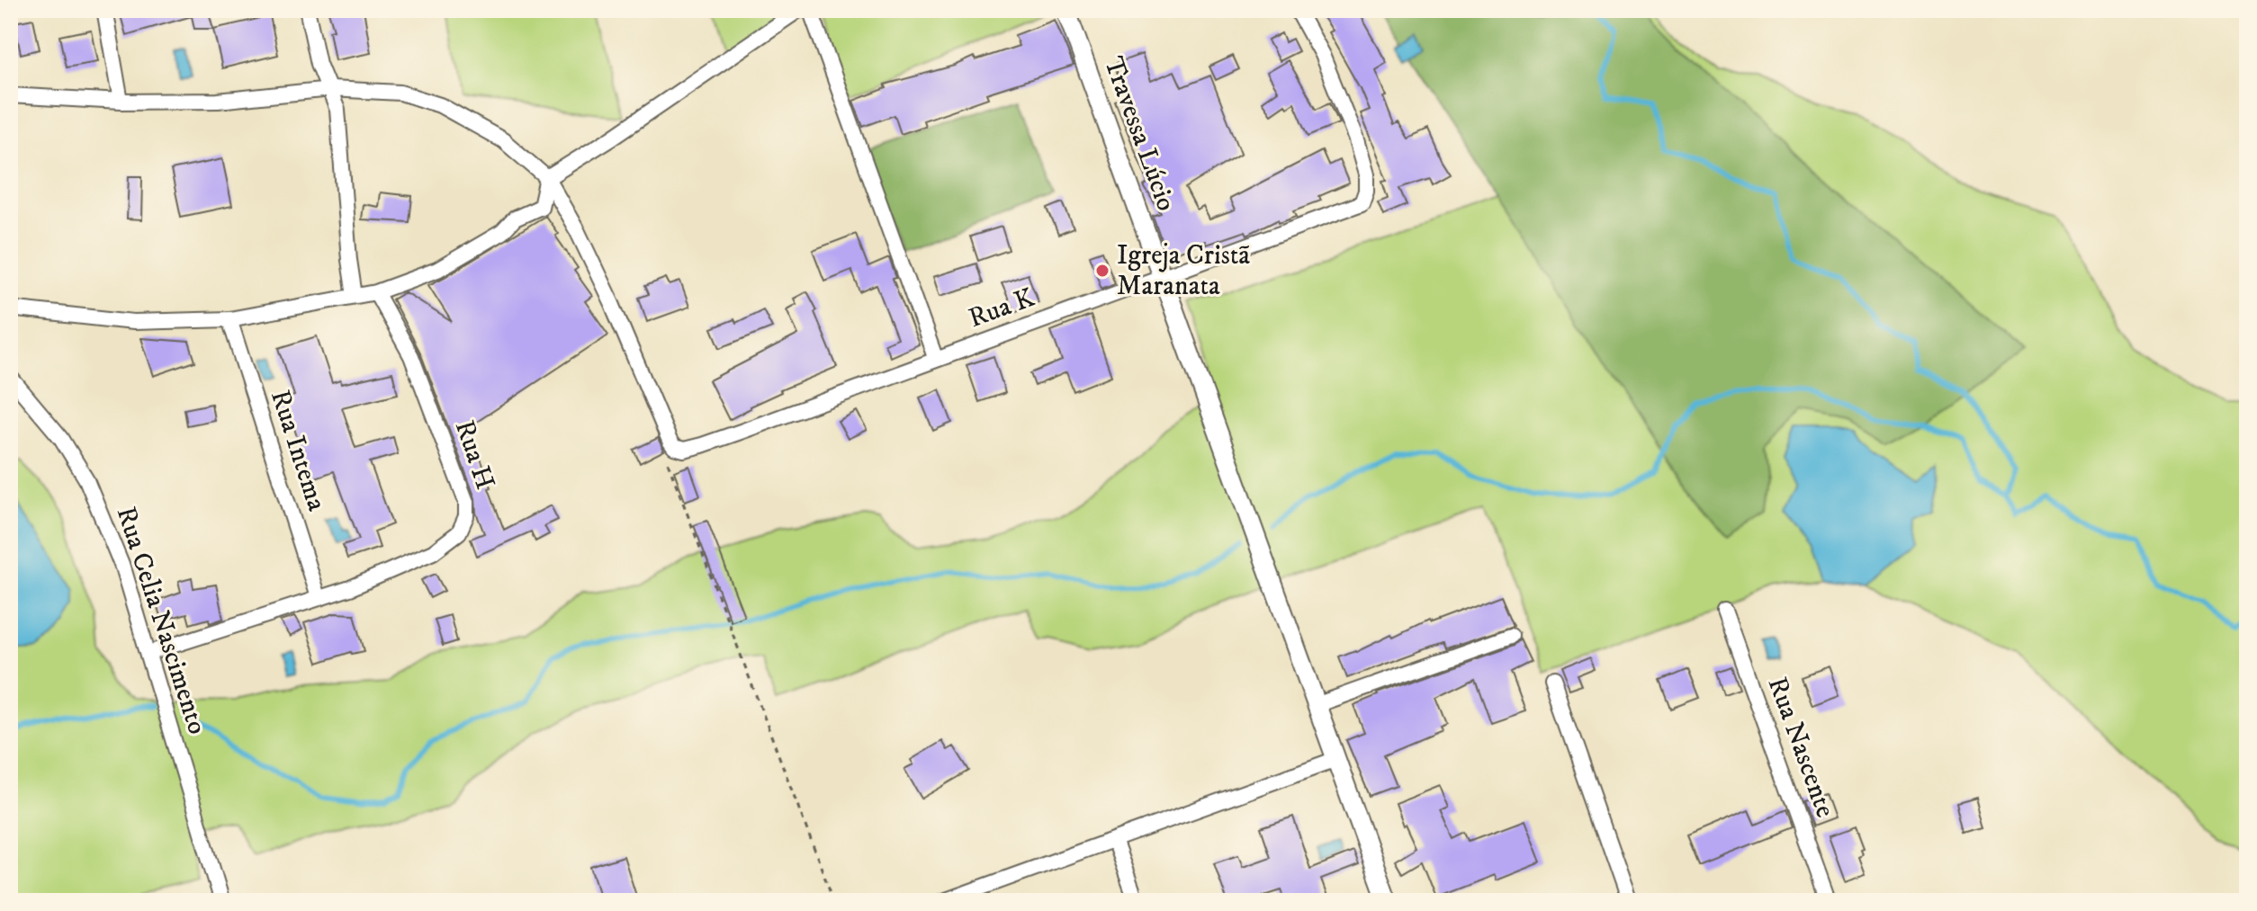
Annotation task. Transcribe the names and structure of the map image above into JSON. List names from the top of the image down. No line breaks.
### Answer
{"streets":{"street":["Travessa Lúcio","Rua K","Rua Intema","Rua H","Rua Celia Nascimento","Rua Nascente"]},"crossings":[["Travessa Lúcio","Rua K"],["Rua Intema","Rua H"],["Rua H","Rua Celia Nascimento"]],"places":["Igreja Cristã Maranata"]}
